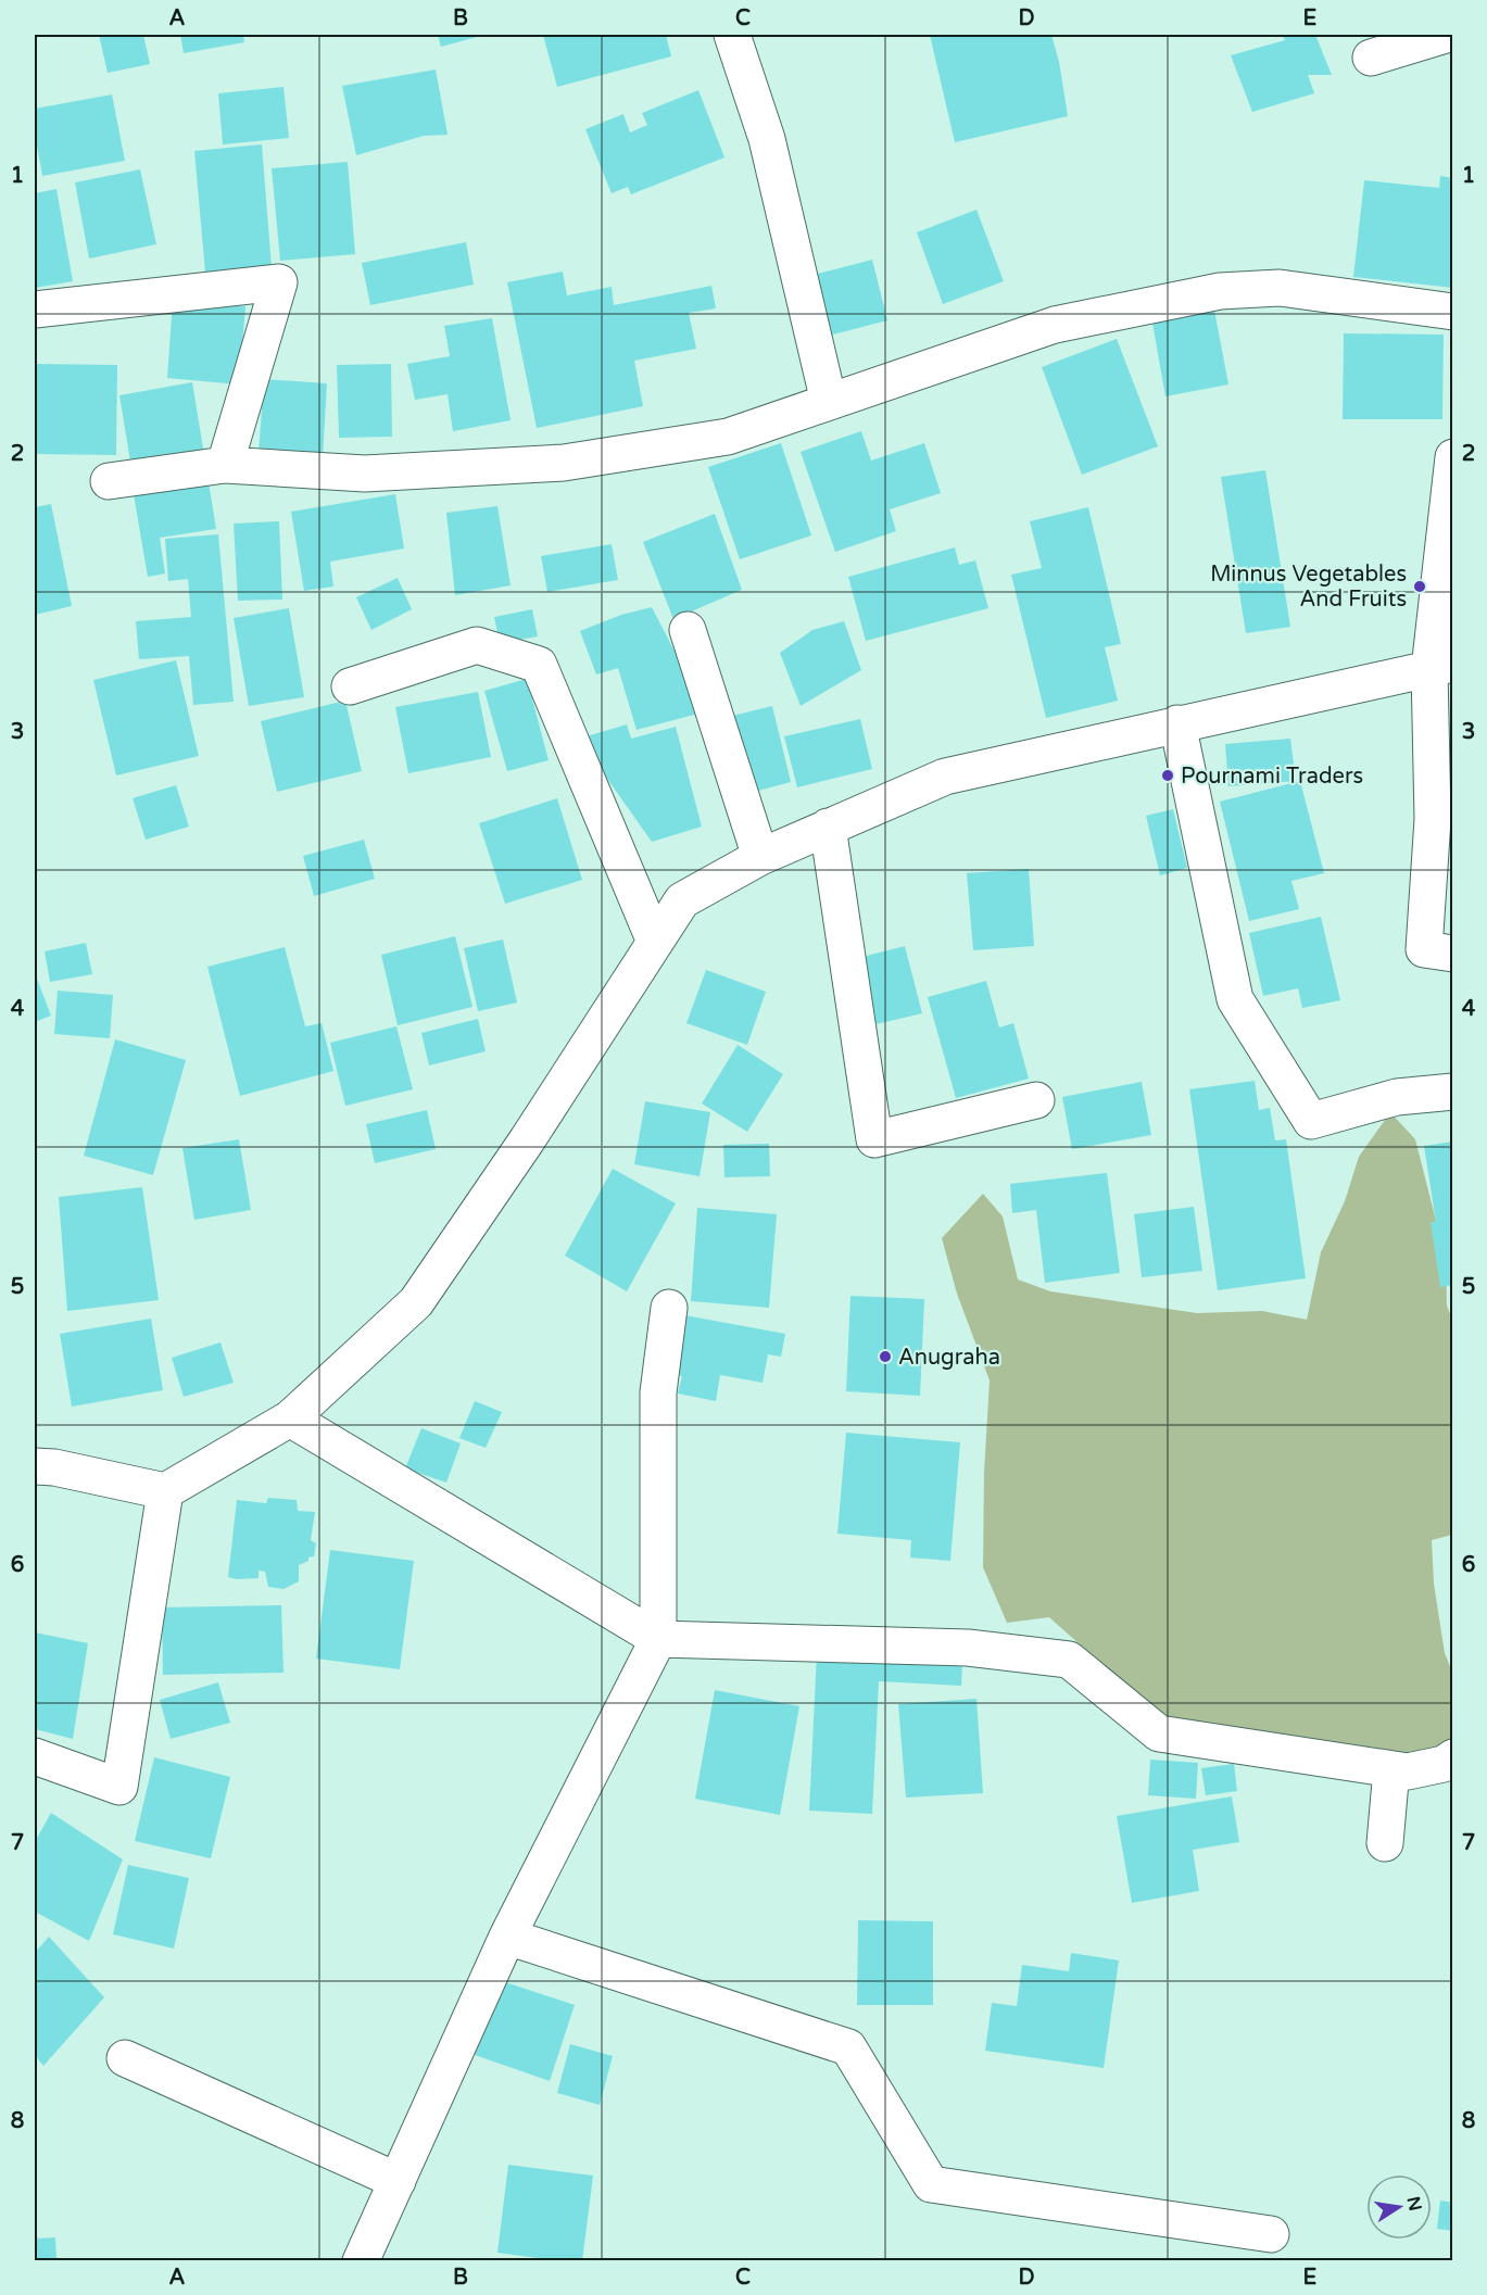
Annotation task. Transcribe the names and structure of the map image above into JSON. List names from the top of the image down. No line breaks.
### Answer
{"places":["Minnus Vegetables And Fruits","Pournami Traders","Anugraha"],"north":"right","grid":{"columns":["A","B","C","D","E"],"rows":["1","2","3","4","5","6","7","8"]}}
